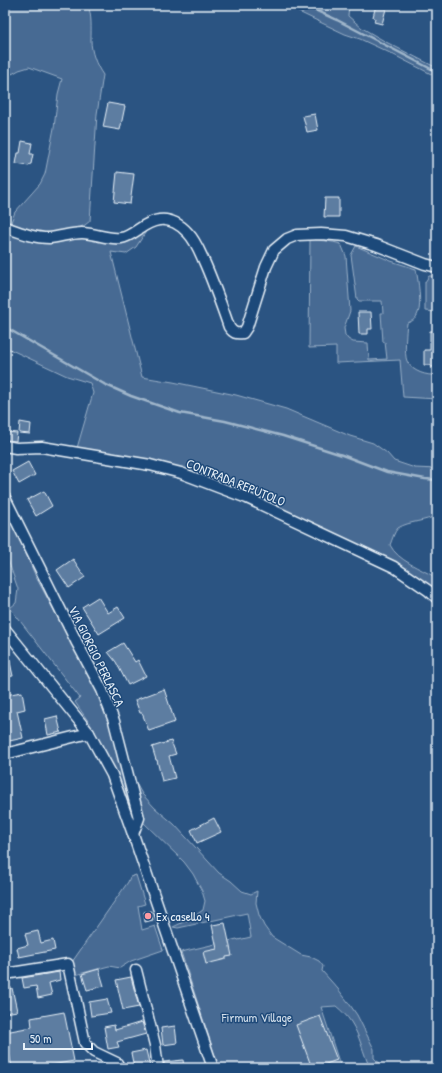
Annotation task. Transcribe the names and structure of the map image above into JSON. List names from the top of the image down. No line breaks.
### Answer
{"streets":{"street":["CONTRADA REPUTOLO","VIA GIORGIO PERLASCA"]},"parks":["Firmum Village"],"places":["Ex casello 4"],"scale_bar":"50 m"}
